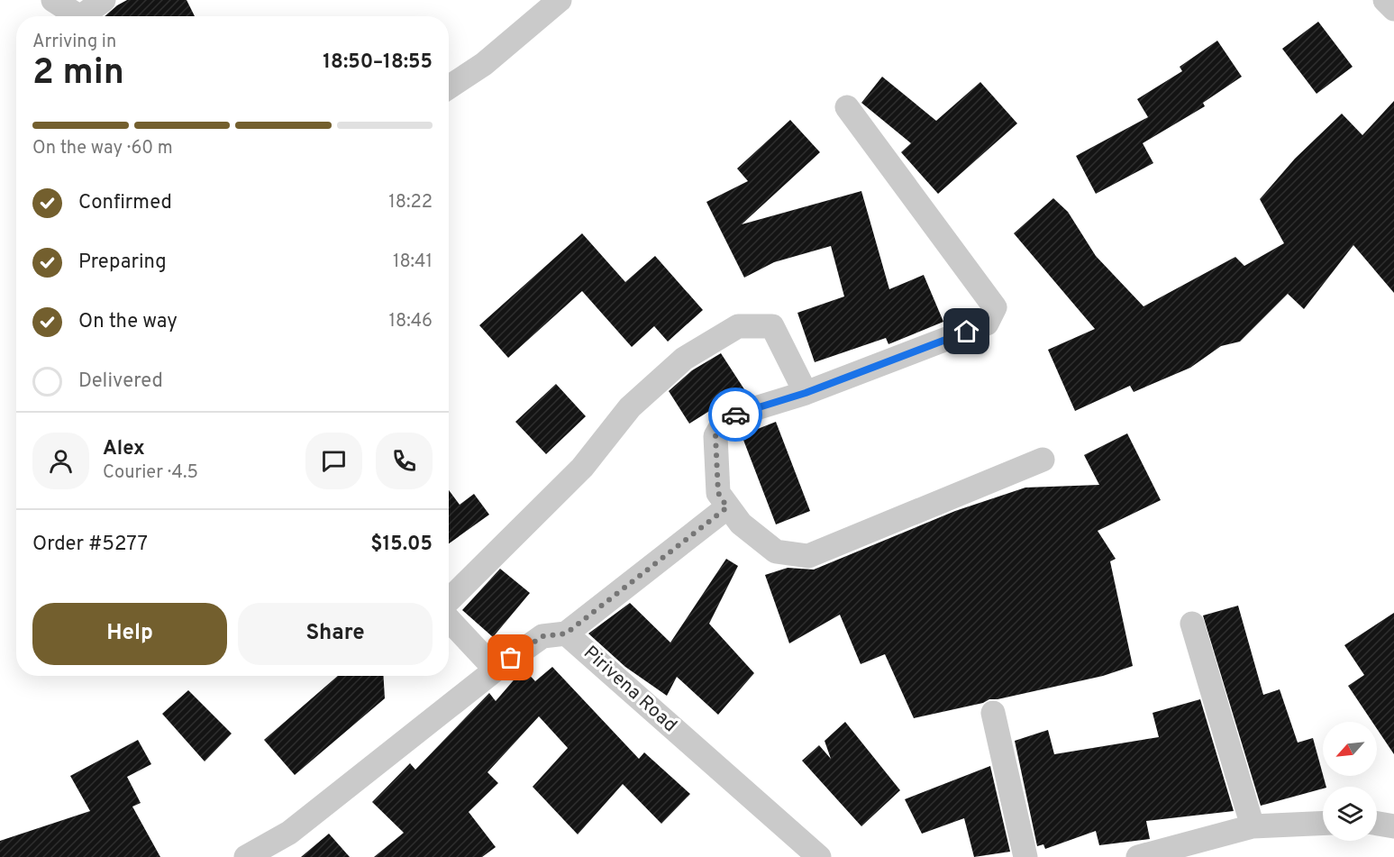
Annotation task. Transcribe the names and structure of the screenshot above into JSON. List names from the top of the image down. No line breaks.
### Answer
{"streets":{"street":["Pirivena Road"]},"north":"bottom left","page":{"heading":["2 min","Arriving in","18:50–18:55"],"panel":["Alex","Courier · 4.5","Order #5277","$15.05"],"bar":"On the way · 60 m","list":[["Confirmed","18:22"],["Preparing","18:41"],["On the way","18:46"],"Delivered"],"buttons":["Help","Share"]}}
